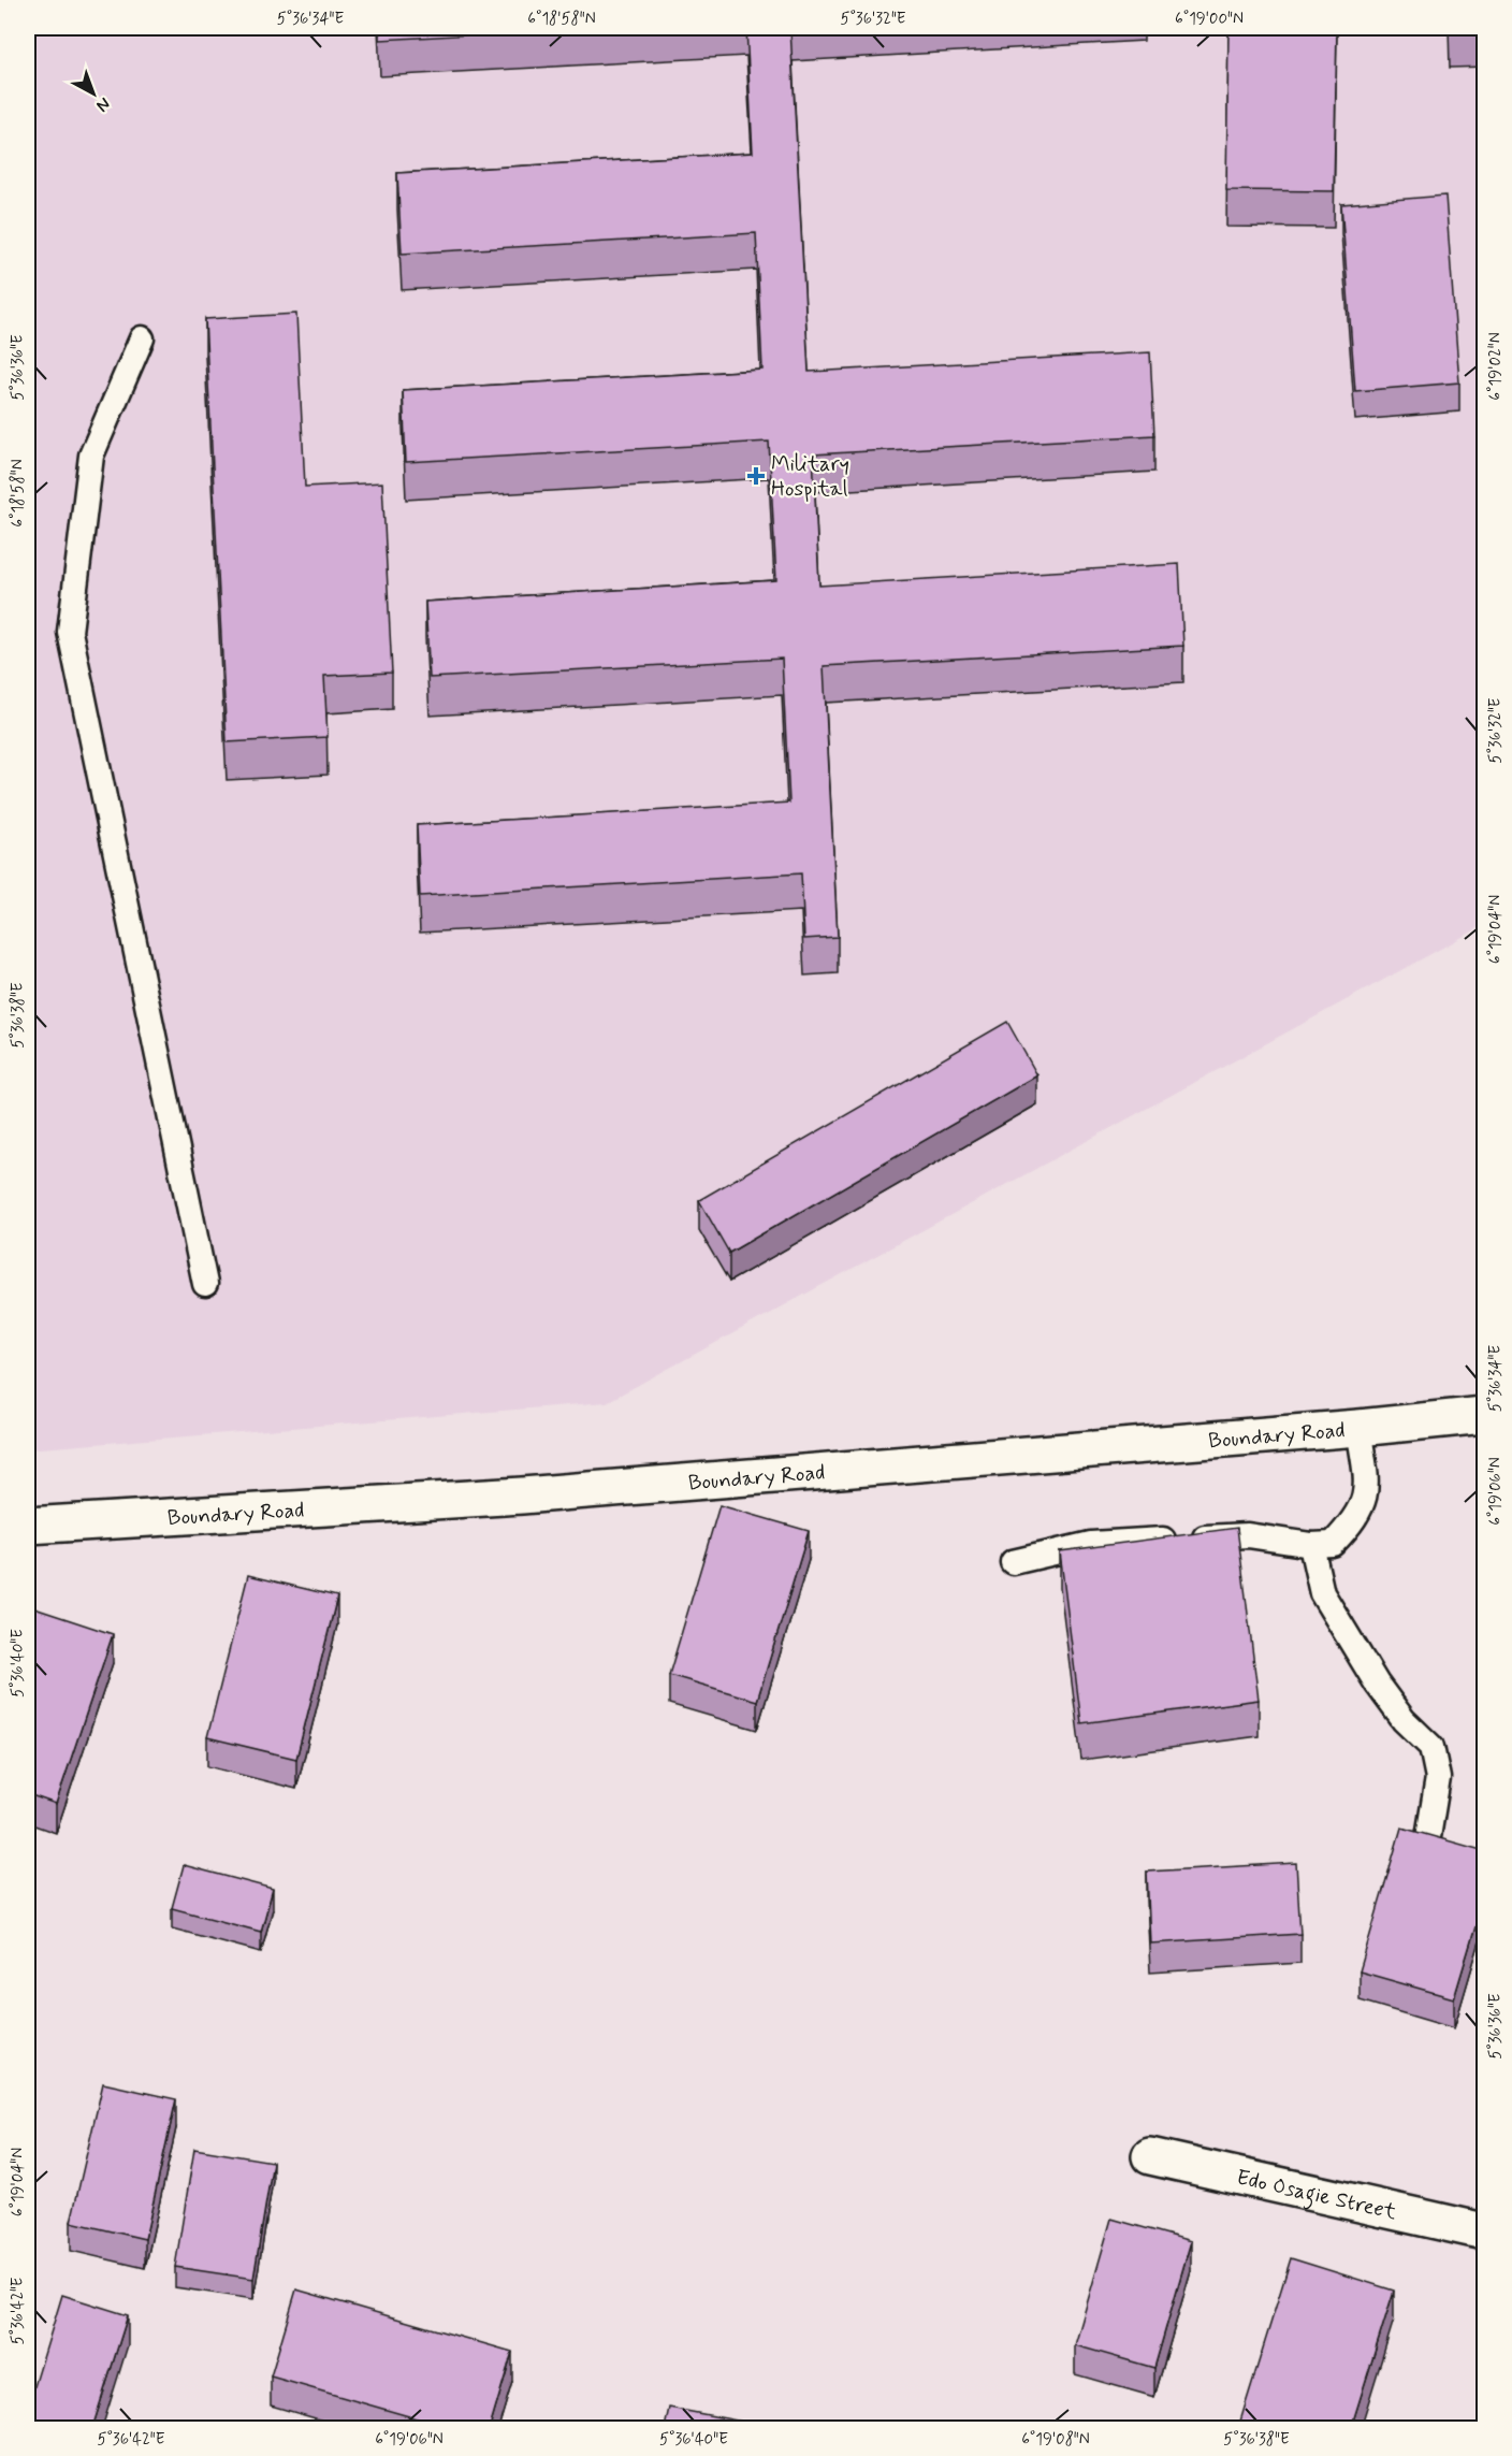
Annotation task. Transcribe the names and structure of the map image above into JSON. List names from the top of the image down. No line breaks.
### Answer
{"streets":{"street":["Boundary Road","Edo Osagie Street"]},"places":{"health":["Military Hospital"]},"north":"bottom right","coordinates":["5°36'34\"E","6°18'58\"N","5°36'32\"E","6°19'00\"N","6°19'02\"N","5°36'36\"E","6°19'04\"N","5°36'38\"E","6°19'06\"N","5°36'40\"E","5°36'42\"E","6°19'08\"N"]}
